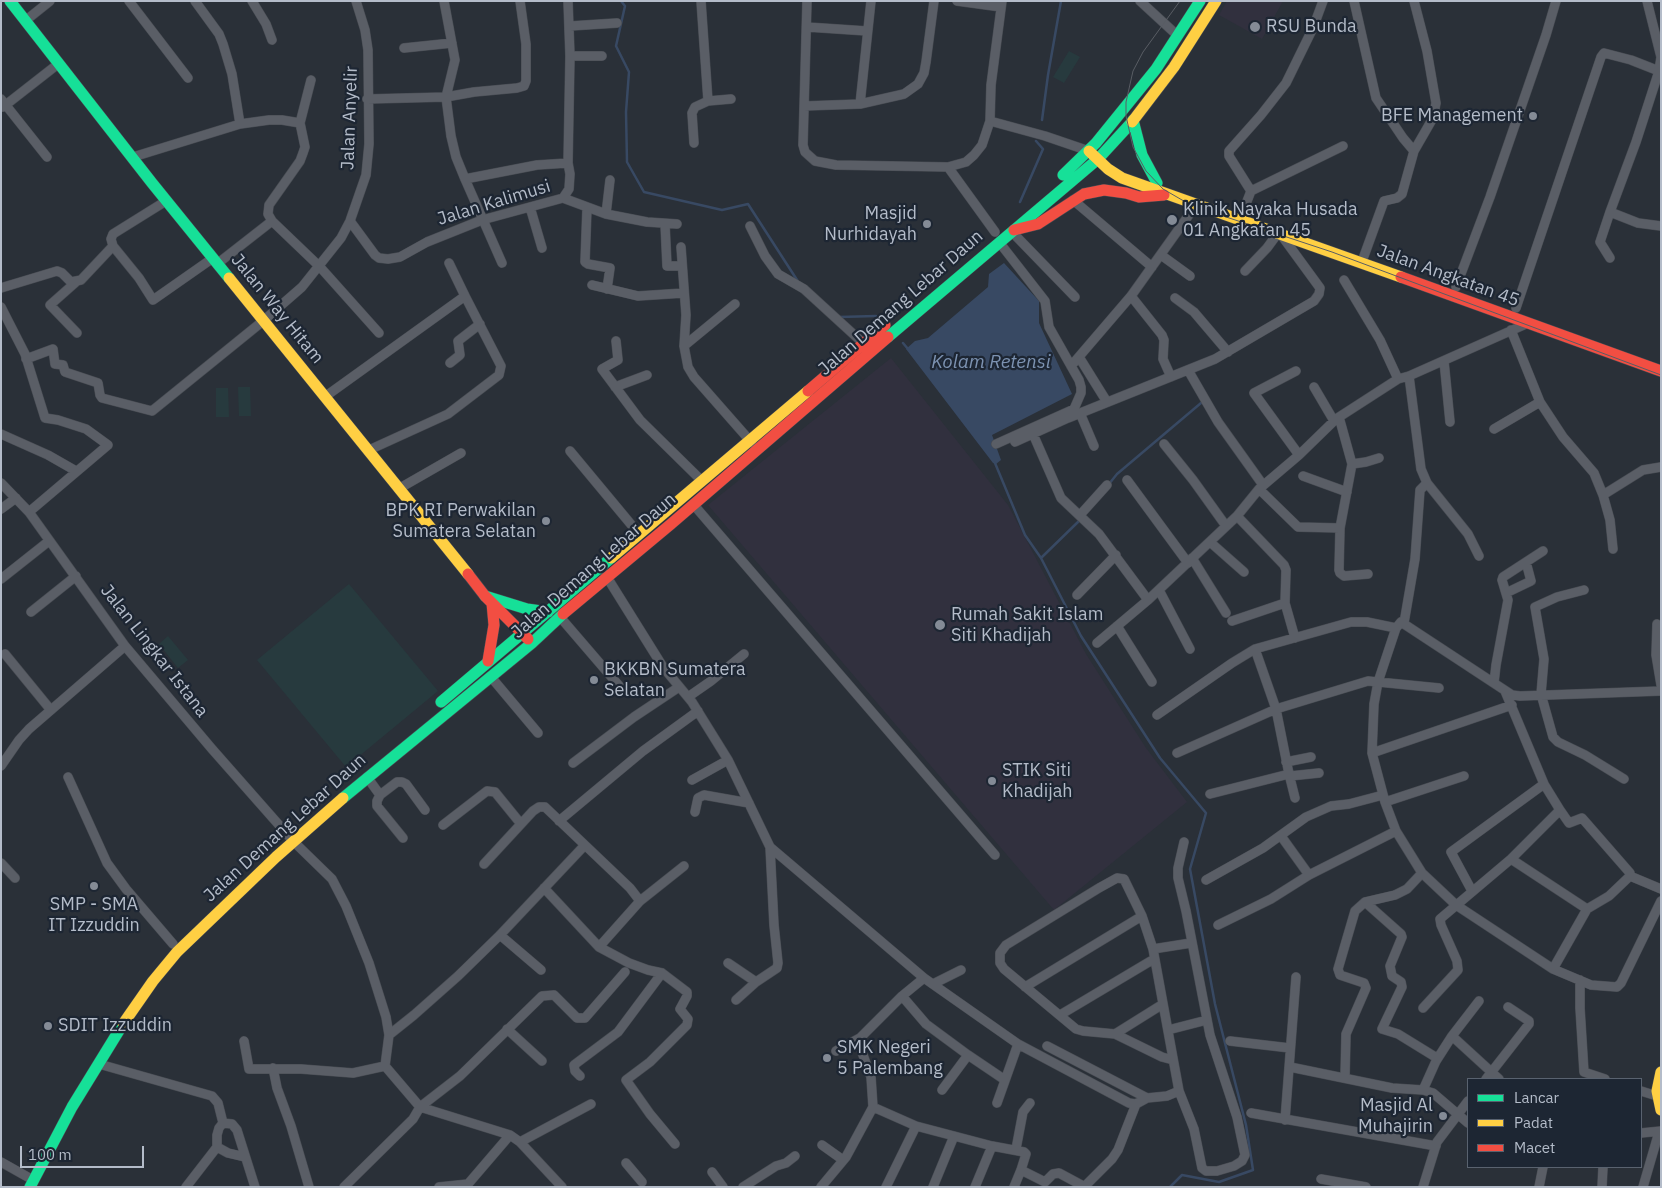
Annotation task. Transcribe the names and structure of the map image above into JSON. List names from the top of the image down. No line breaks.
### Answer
{"streets":{"main road":["Jalan Angkatan 45","Jalan Demang Lebar Daun","Jalan Way Hitam"],"street":["Jalan Anyelir","Jalan Kalimusi","Jalan Lingkar Istana"]},"crossings":[["Jalan Anyelir","Jalan Kalimusi"],["Jalan Anyelir","Jalan Way Hitam"],["Jalan Angkatan 45","Jalan Demang Lebar Daun"],["Jalan Demang Lebar Daun","Jalan Way Hitam"],["Jalan Demang Lebar Daun","Jalan Lingkar Istana"]],"water":["Kolam Retensi"],"places":["RSU Bunda","BFE Management","Klinik Nayaka Husada 01 Angkatan 45","Masjid Nurhidayah","BPK RI Perwakilan Sumatera Selatan","Rumah Sakit Islam Siti Khadijah","BKKBN Sumatera Selatan","STIK Siti Khadijah","SMP - SMA IT Izzuddin","SDIT Izzuddin","SMK Negeri 5 Palembang","Masjid Al Muhajirin"],"legend":["Lancar","Padat","Macet"],"scale_bar":"100 m"}
